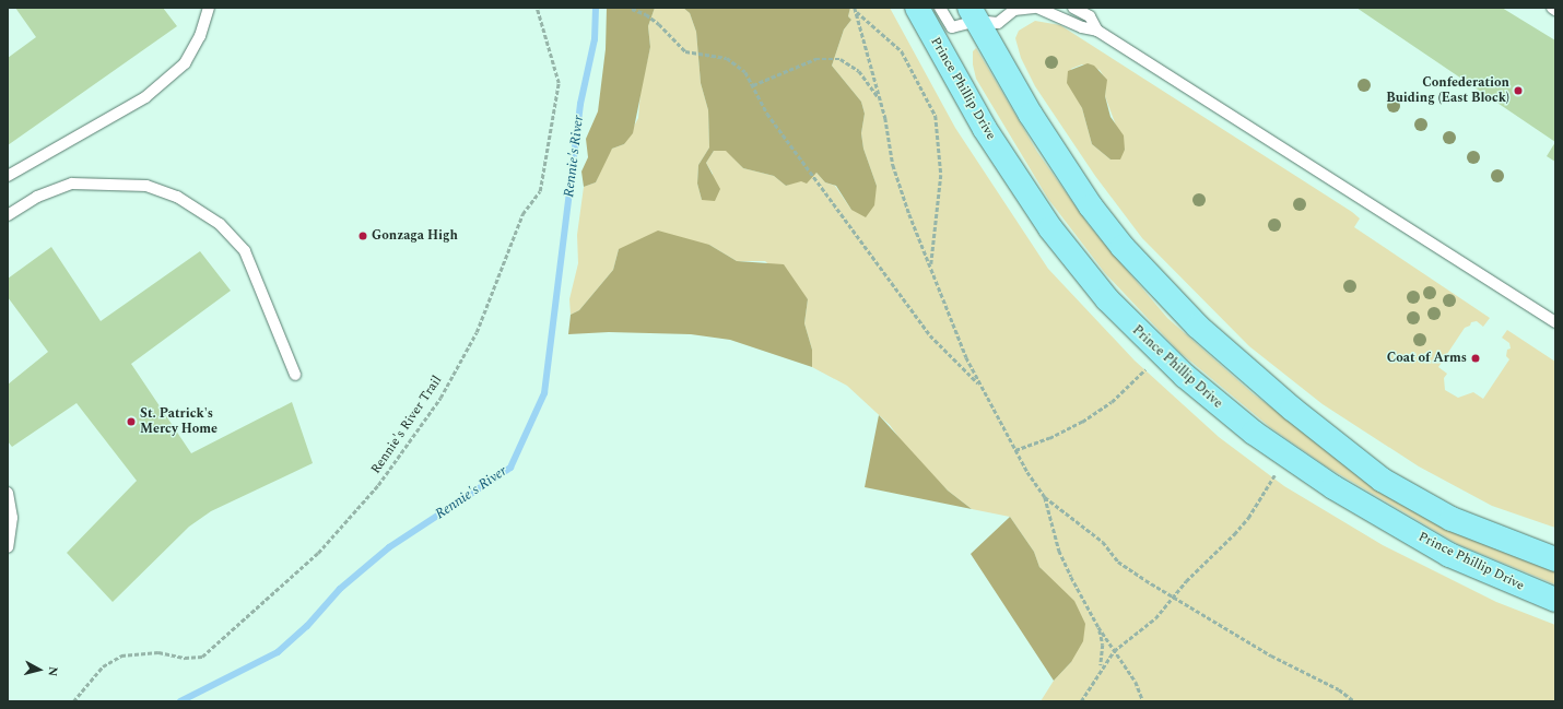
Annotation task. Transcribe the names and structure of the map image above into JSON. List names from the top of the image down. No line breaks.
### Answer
{"streets":{"main road":["Prince Phillip Drive"],"path":["Rennie's River Trail"]},"water":["Rennie's River"],"places":["Confederation Buiding (East Block)","Gonzaga High","Coat of Arms","St. Patrick's Mercy Home"],"north":"right"}
